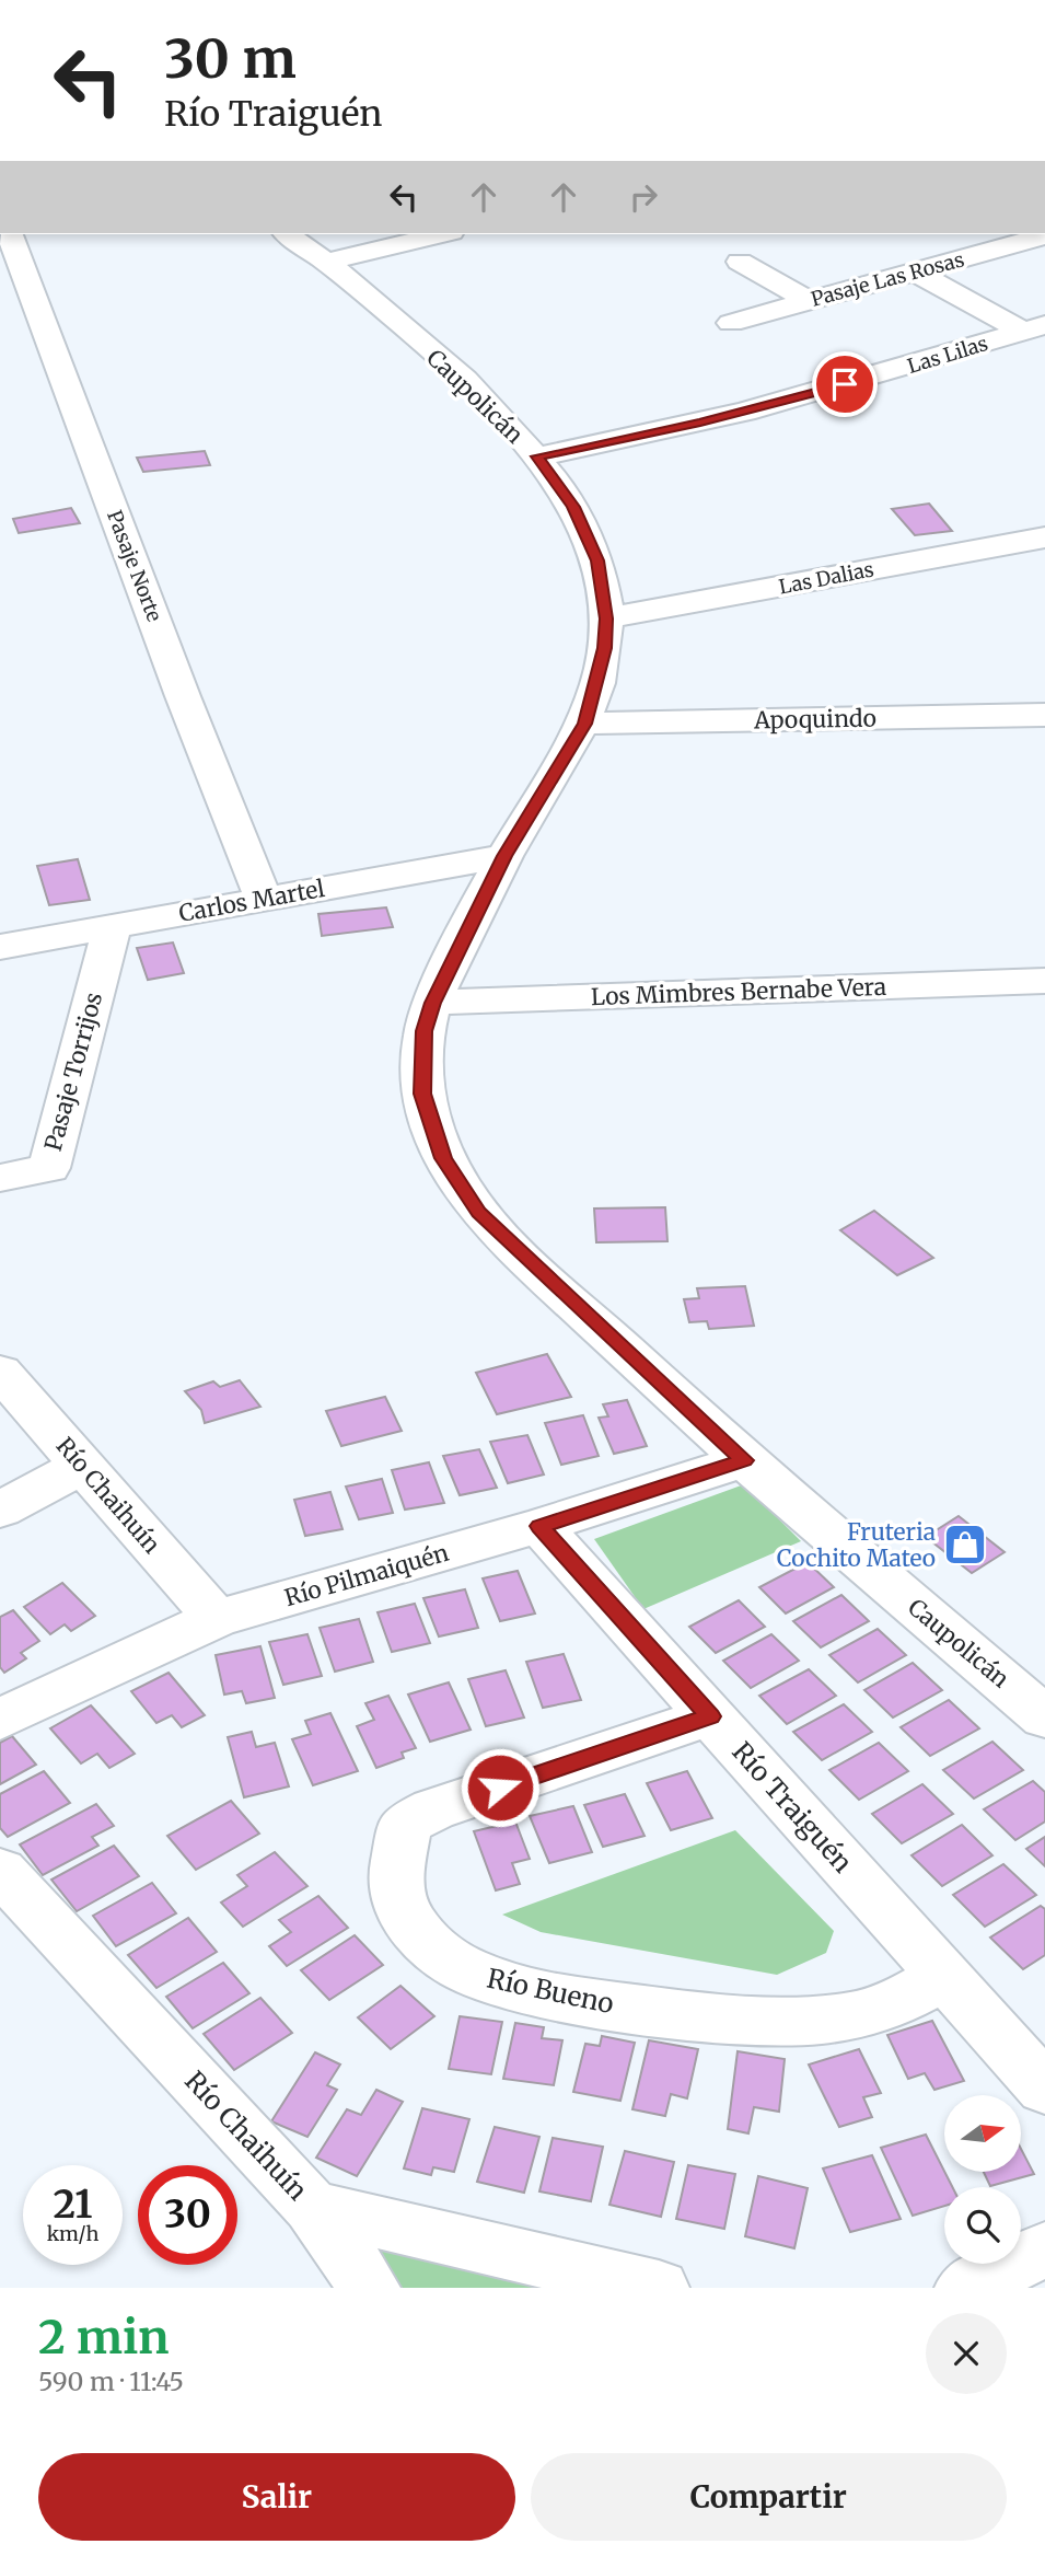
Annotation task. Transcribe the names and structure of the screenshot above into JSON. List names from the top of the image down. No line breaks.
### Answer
{"streets":{"street":["Pasaje Las Rosas","Las Lilas","Caupolicán","Pasaje Norte","Las Dalias","Apoquindo","Carlos Martel","Los Mimbres Bernabe Vera","Pasaje Torrijos","Río Chaihuín","Río Pilmaiquén","Río Traiguén","Río Bueno"]},"crossings":[["Las Lilas","Caupolicán"],["Caupolicán","Las Dalias"],["Caupolicán","Apoquindo"],["Caupolicán","Carlos Martel"],["Caupolicán","Los Mimbres Bernabe Vera"],["Caupolicán","Río Pilmaiquén"],["Pasaje Norte","Carlos Martel"],["Carlos Martel","Pasaje Torrijos"],["Río Chaihuín","Río Pilmaiquén"],["Río Pilmaiquén","Río Traiguén"],["Río Traiguén","Río Bueno"]],"places":{"shop":["Fruteria Cochito Mateo"]},"north":"right","page":{"turn":["30 m","Río Traiguén"],"speed":"21 km/h","limit":"30","heading":["2 min","590 m · 11:45"],"buttons":["Salir","Compartir"]}}
